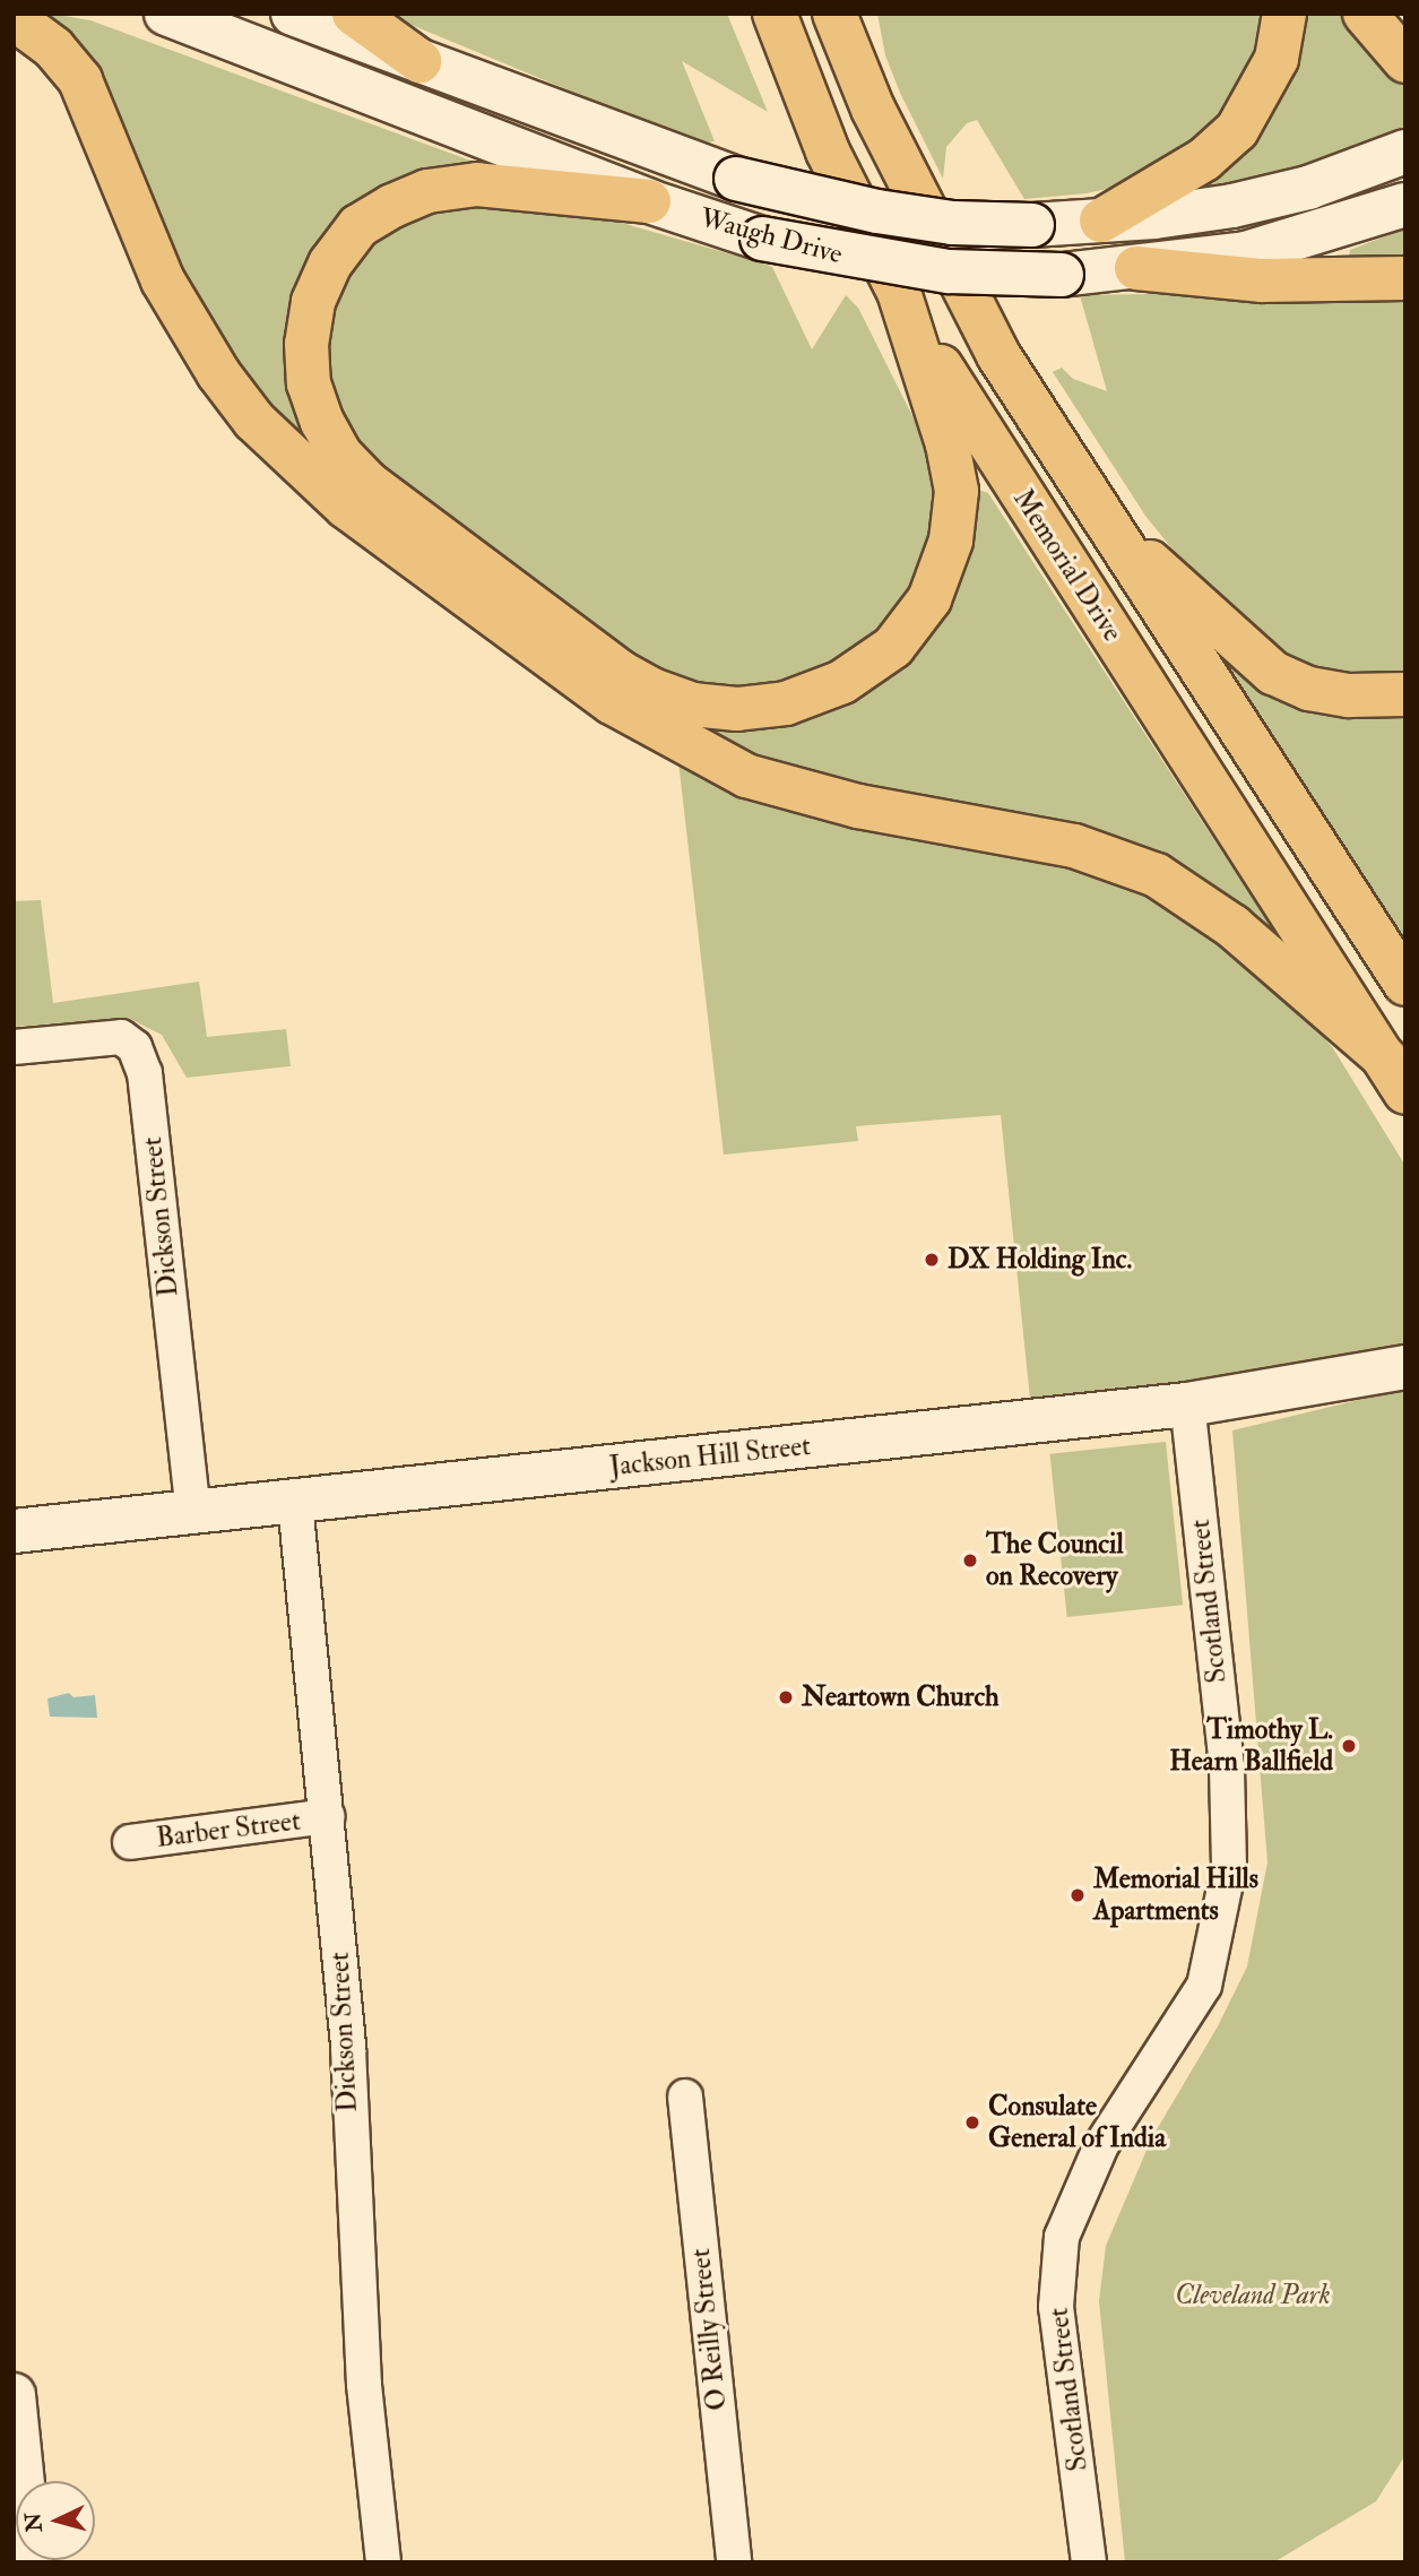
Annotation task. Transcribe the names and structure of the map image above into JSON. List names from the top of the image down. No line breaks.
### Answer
{"streets":{"main road":["Waugh Drive","Memorial Drive","Jackson Hill Street"],"street":["Dickson Street","Scotland Street","Barber Street","O Reilly Street"]},"crossings":[["Dickson Street","Jackson Hill Street"],["Dickson Street","Barber Street"],["Jackson Hill Street","Scotland Street"]],"parks":["Cleveland Park"],"places":["DX Holding Inc.","The Council on Recovery","Neartown Church","Timothy L. Hearn Ballfield","Memorial Hills Apartments","Consulate General of India"],"north":"left"}
